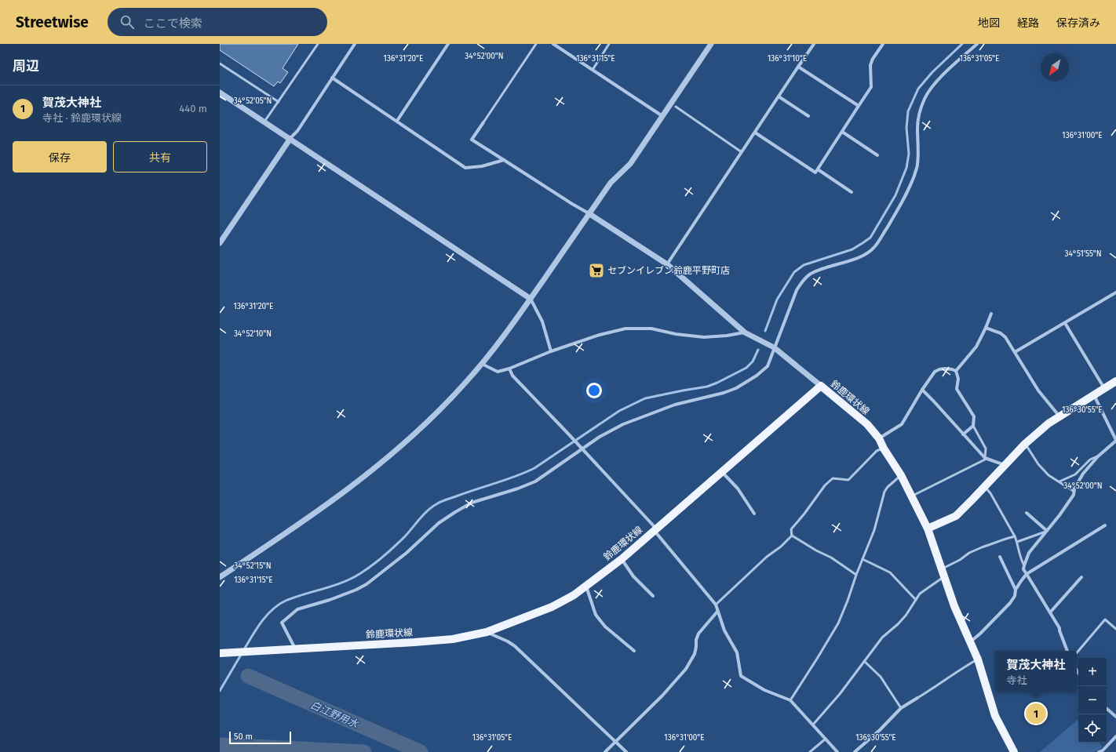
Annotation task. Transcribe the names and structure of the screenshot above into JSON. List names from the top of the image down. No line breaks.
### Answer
{"streets":{"main road":["鈴鹿環状線"]},"water":["白江野用水"],"places":{"supermarket":["セブンイレブン鈴鹿平野町店"]},"scale_bar":"50 m","north":"bottom left","page":{"header":"Streetwise","search":"ここで検索","nav":["地図","経路","保存済み"],"heading":"周辺","list":[{"mark":"1","name":"賀茂大神社","note":"寺社 · 鈴鹿環状線","value":"440 m"}],"buttons":["保存","共有"],"popup":["賀茂大神社","寺社"],"map_buttons":["+","−"],"pins":"1","scale":"50 m"},"coordinates":["34°52'00\"N","136°31'20\"E","136°31'15\"E","136°31'10\"E","136°31'05\"E","34°52'05\"N","136°31'00\"E","34°51'55\"N","34°52'10\"N","136°30'55\"E","34°52'15\"N"]}
